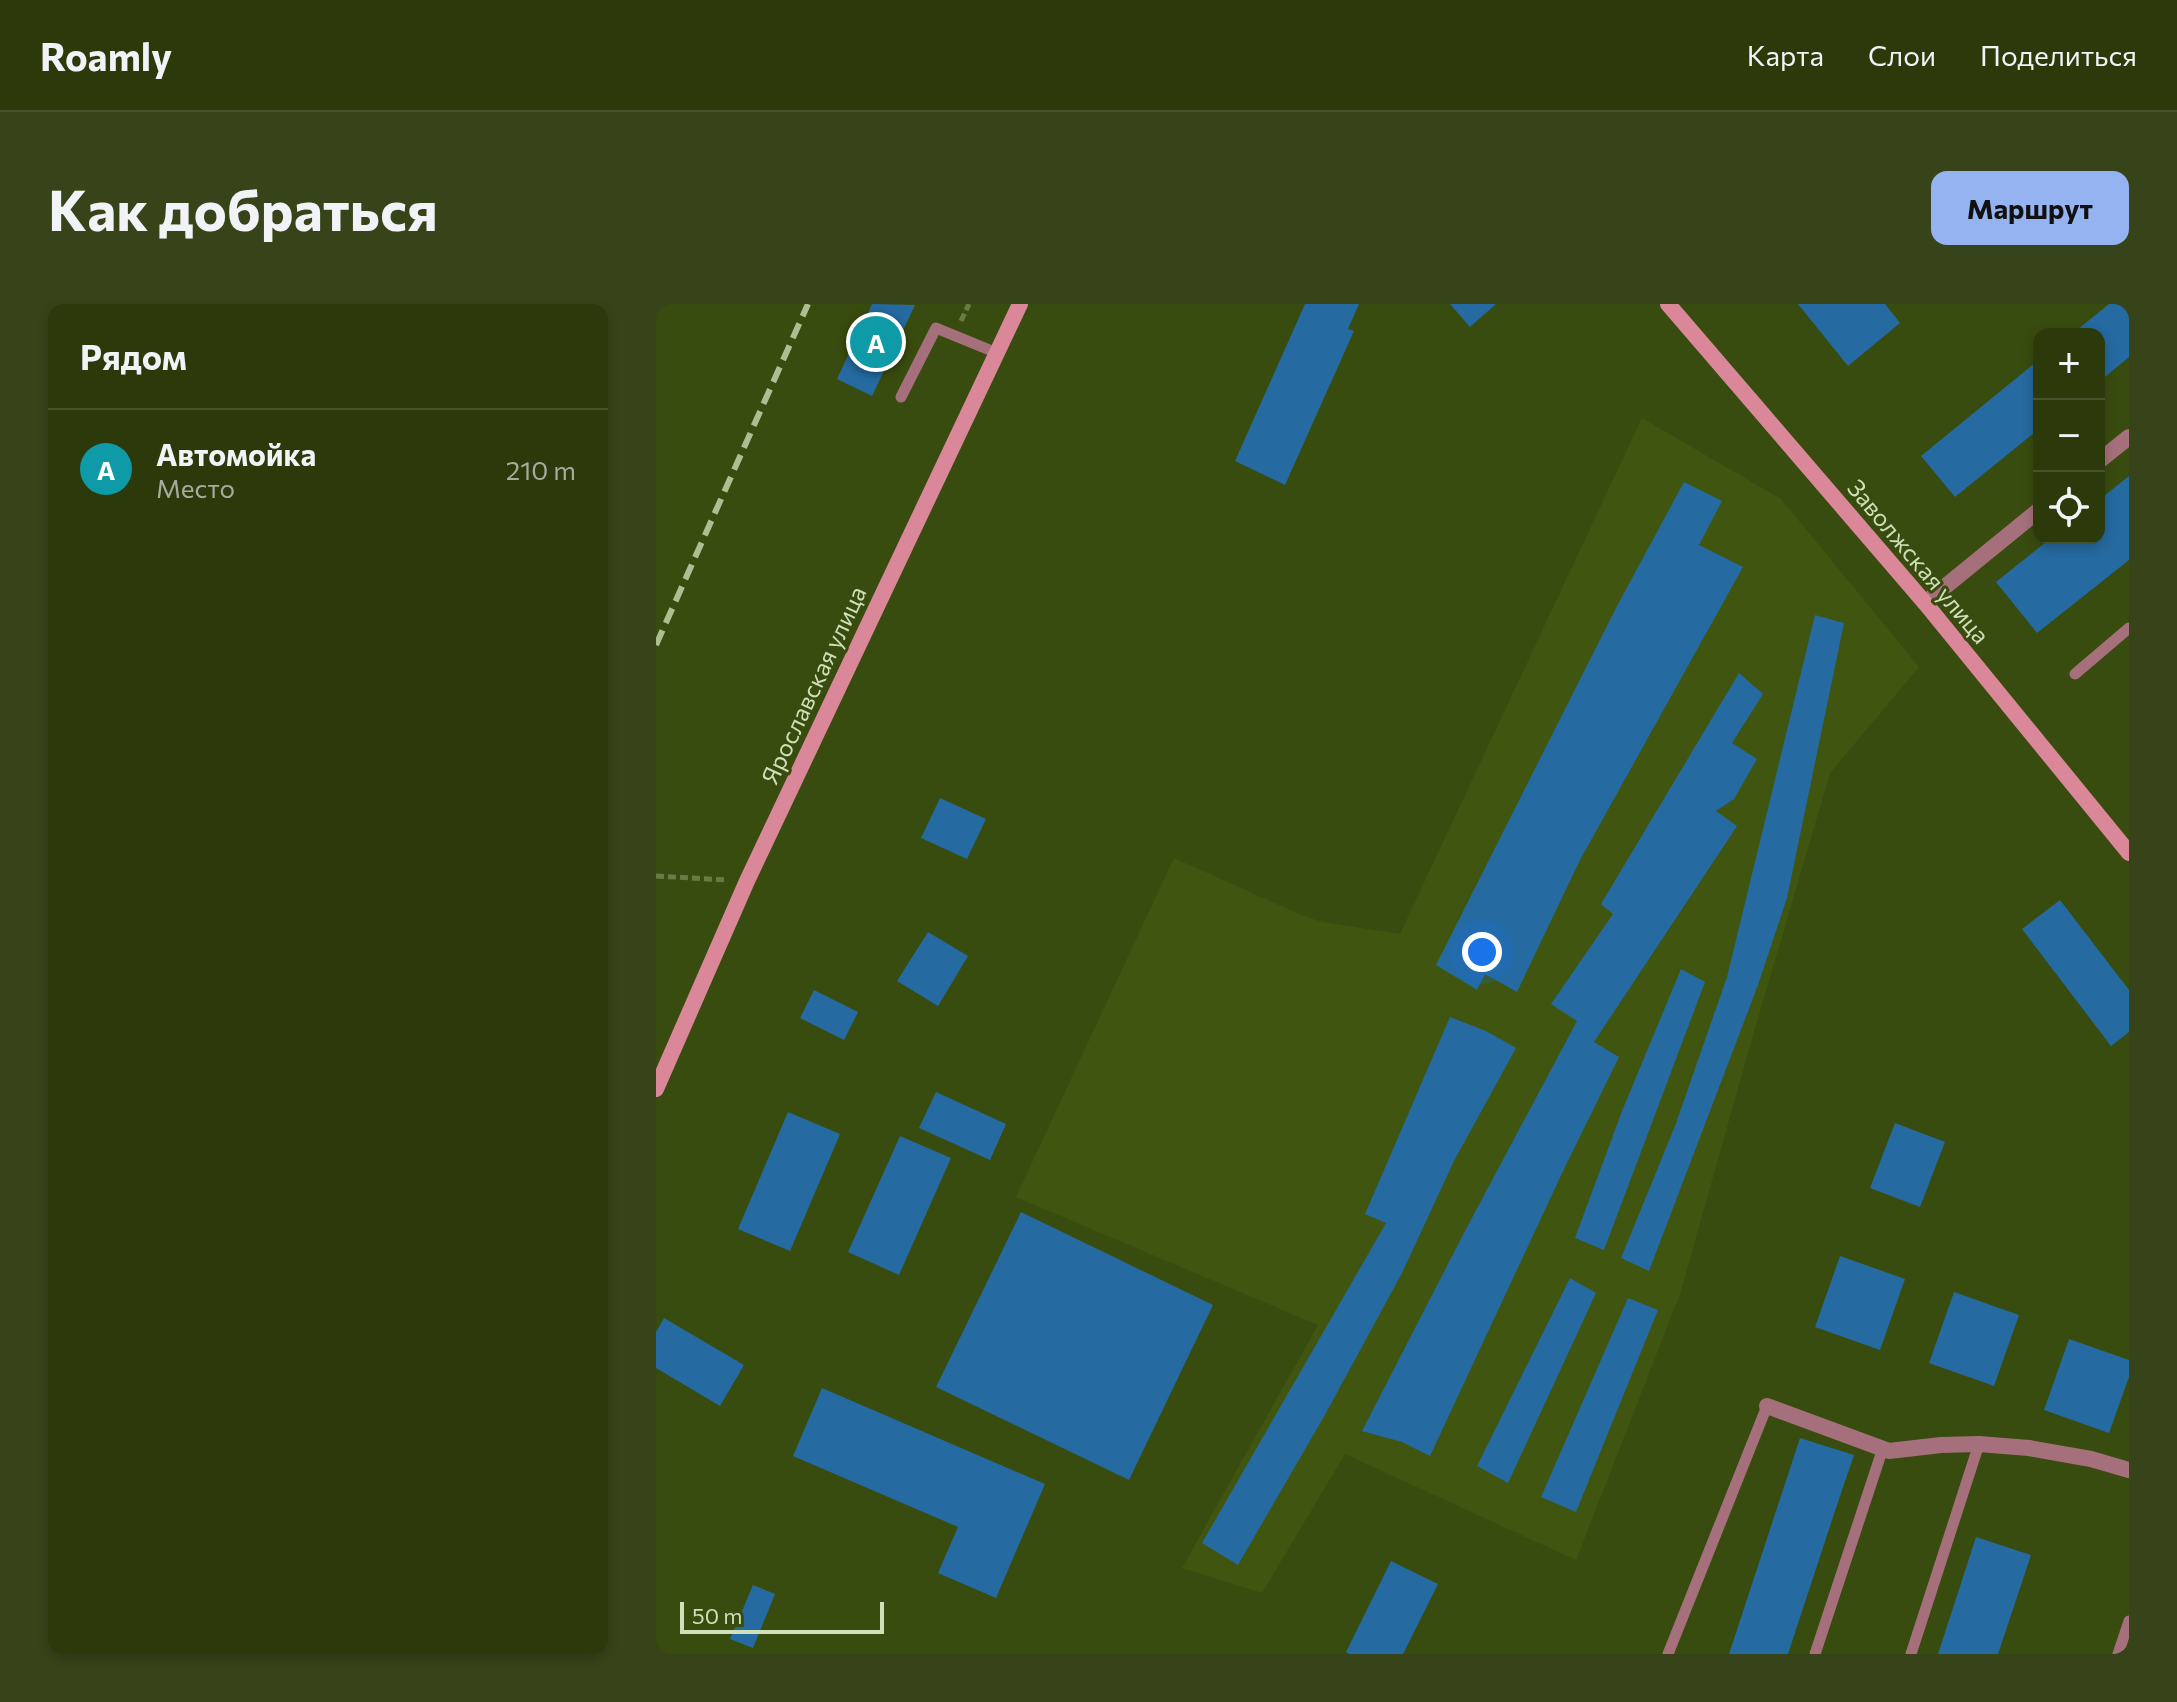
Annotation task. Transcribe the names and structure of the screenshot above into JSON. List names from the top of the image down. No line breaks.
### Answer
{"streets":{"main road":["Заволжская улица","Ярославская улица"]},"scale_bar":"50 m","page":{"header":"Roamly","nav":["Карта","Слои","Поделиться"],"buttons":"Маршрут","title":"Как добраться","heading":"Рядом","pins":"A","map_buttons":["+","−"],"list":[{"mark":"A","name":"Автомойка","note":"Место","value":"210 m"}],"scale":"50 m"}}
